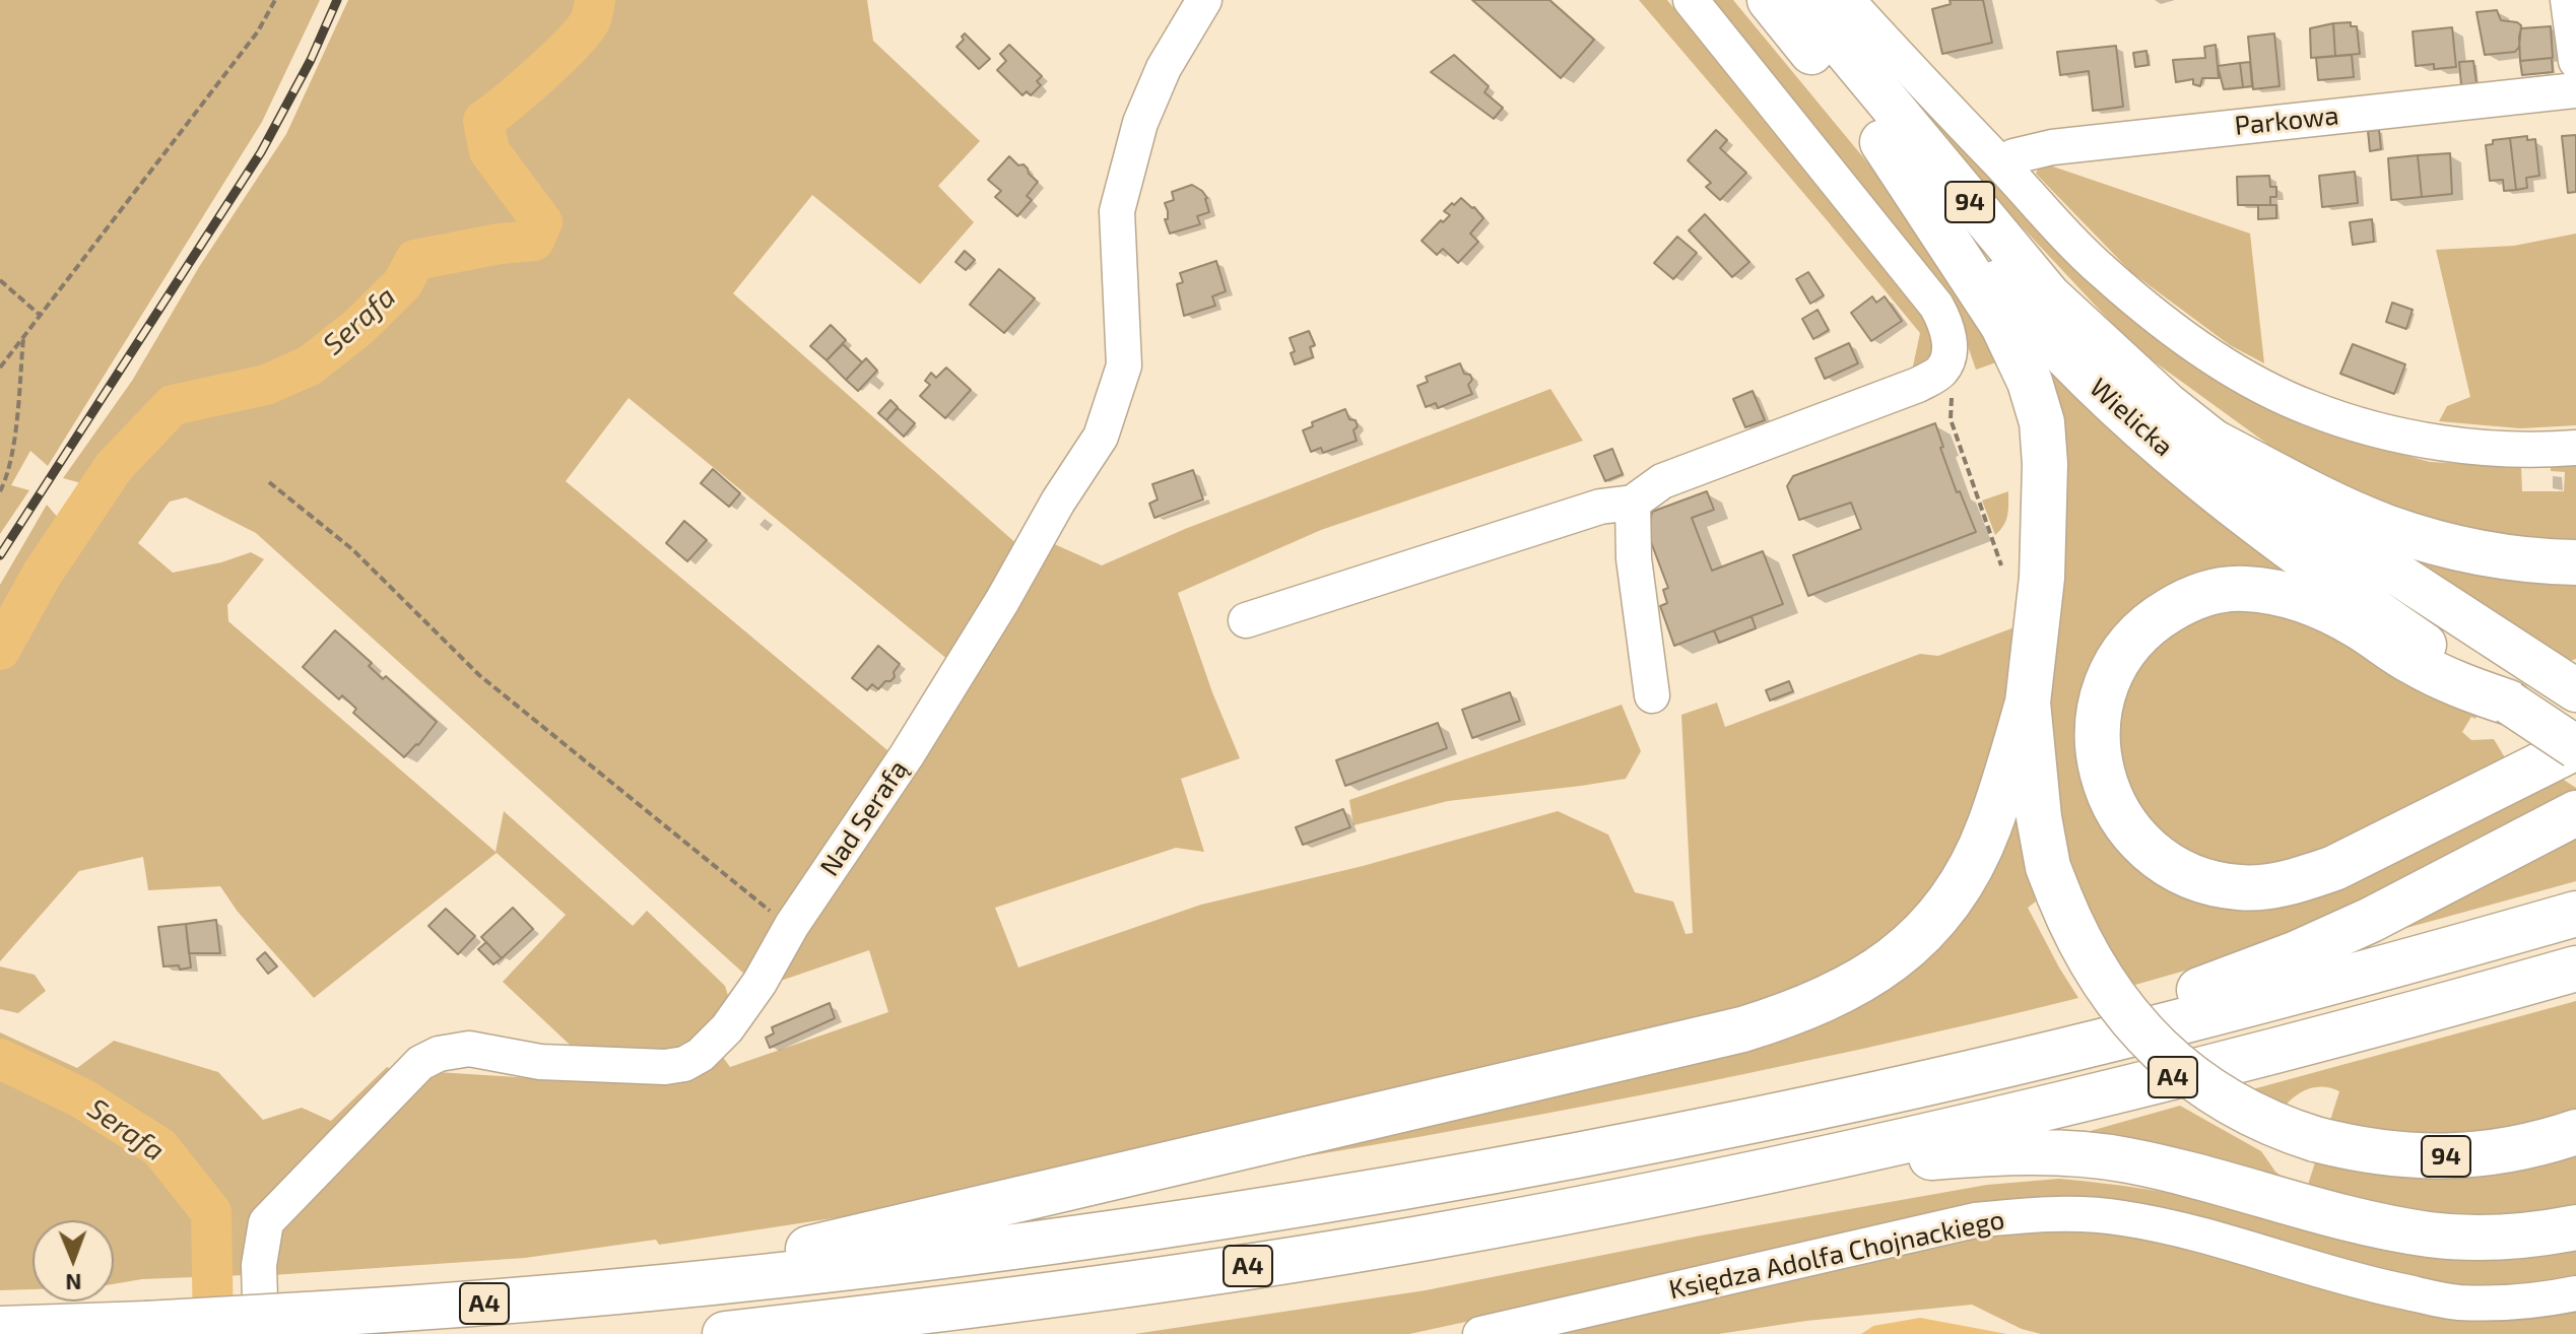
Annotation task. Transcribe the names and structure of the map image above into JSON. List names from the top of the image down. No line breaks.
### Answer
{"streets":{"highway":["94","A4"],"main road":["Wielicka"],"street":["Parkowa","Nad Serafą","Księdza Adolfa Chojnackiego"]},"crossings":[["94","Wielicka"]],"water":["Serafa"],"north":"bottom"}
